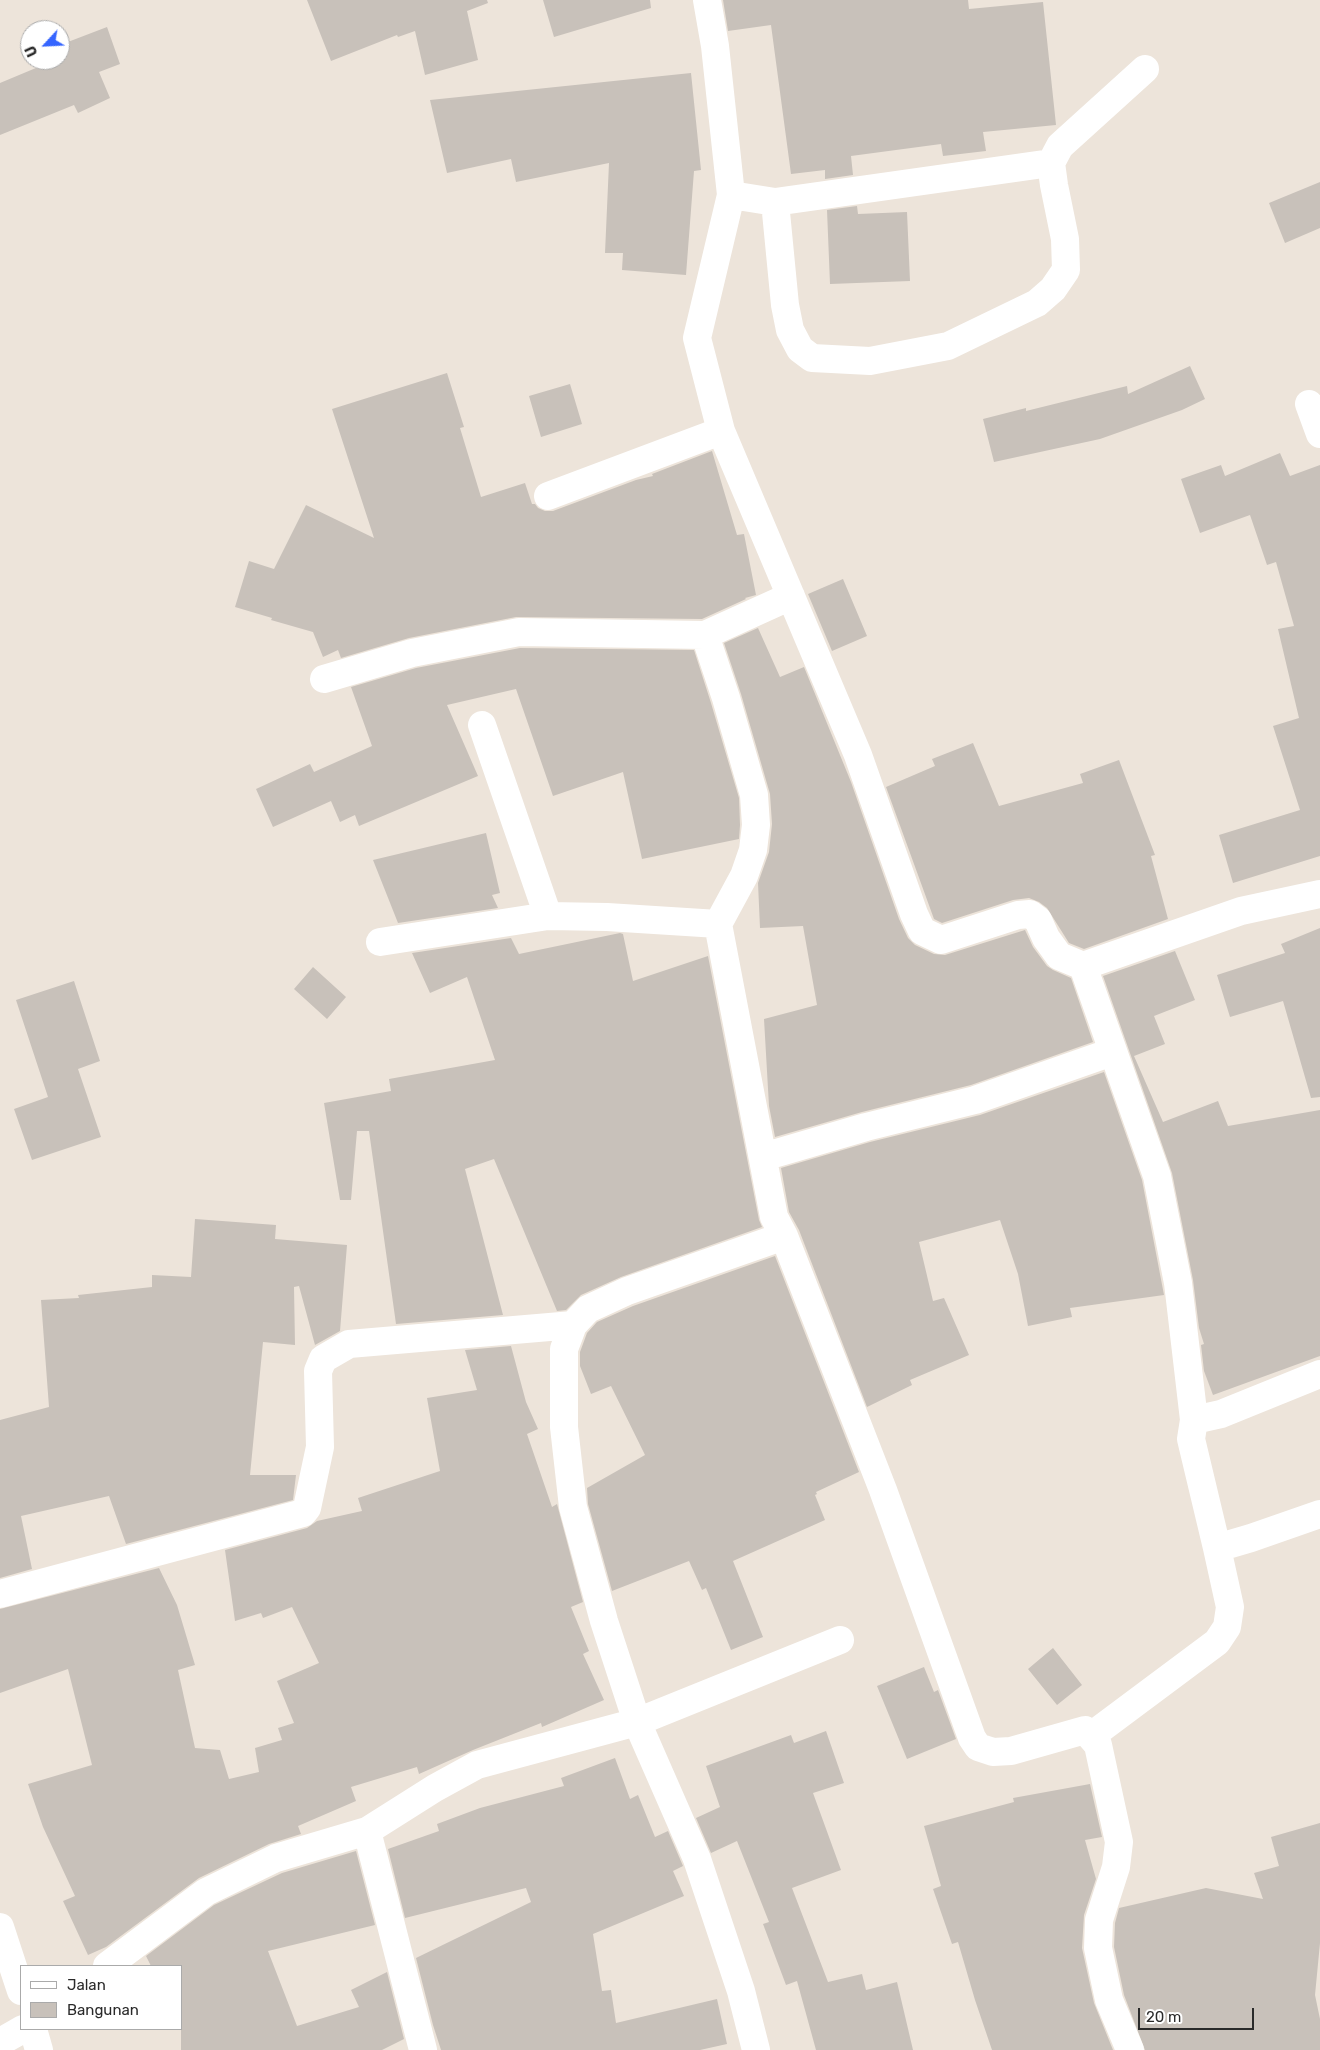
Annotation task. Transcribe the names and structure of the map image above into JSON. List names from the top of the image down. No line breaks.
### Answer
{"legend":["Jalan","Bangunan"],"scale_bar":"20 m","north":"bottom left"}
